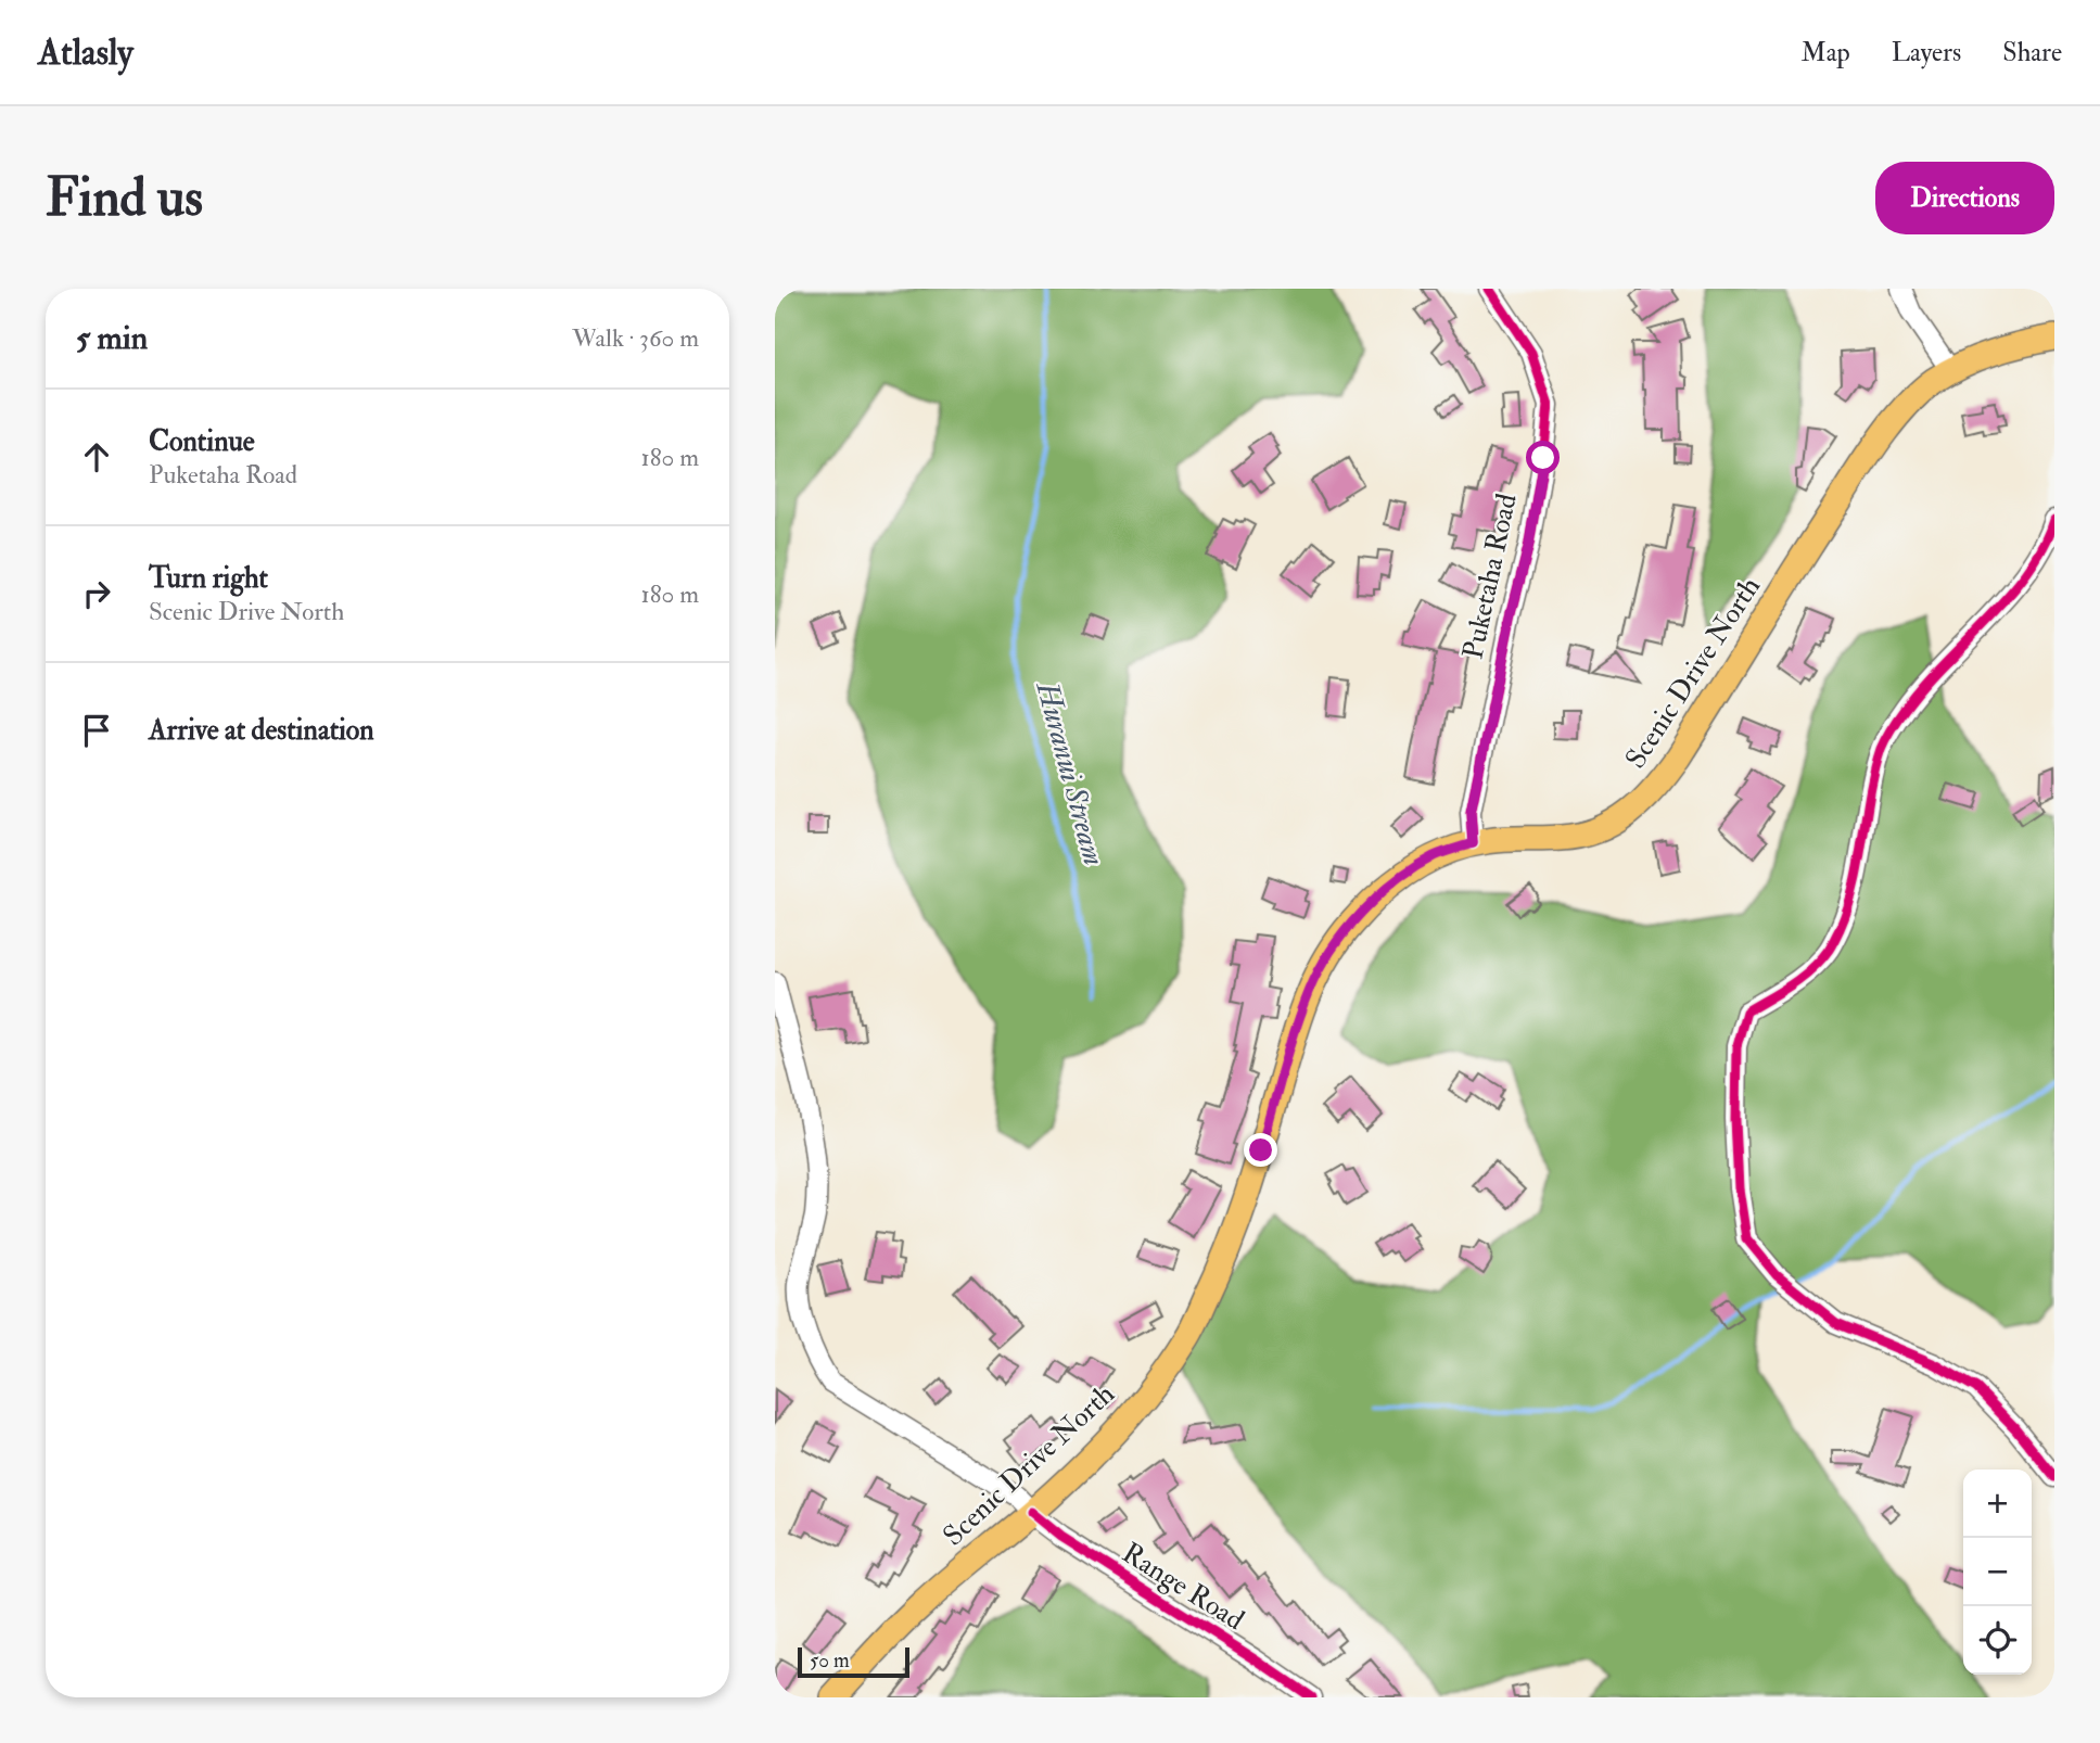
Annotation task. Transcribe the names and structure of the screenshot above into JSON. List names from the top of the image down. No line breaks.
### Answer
{"streets":{"main road":["Scenic Drive North"],"street":["Puketaha Road","Range Road"]},"crossings":[["Puketaha Road","Scenic Drive North"],["Scenic Drive North","Range Road"]],"water":["Huranui Stream"],"scale_bar":"50 m","page":{"header":"Atlasly","nav":["Map","Layers","Share"],"buttons":"Directions","title":"Find us","heading":["5 min","Walk · 360 m"],"list":[["Continue","Puketaha Road","180 m"],["Turn right","Scenic Drive North","180 m"],"Arrive at destination"],"map_buttons":["+","−"],"scale":"50 m"}}
